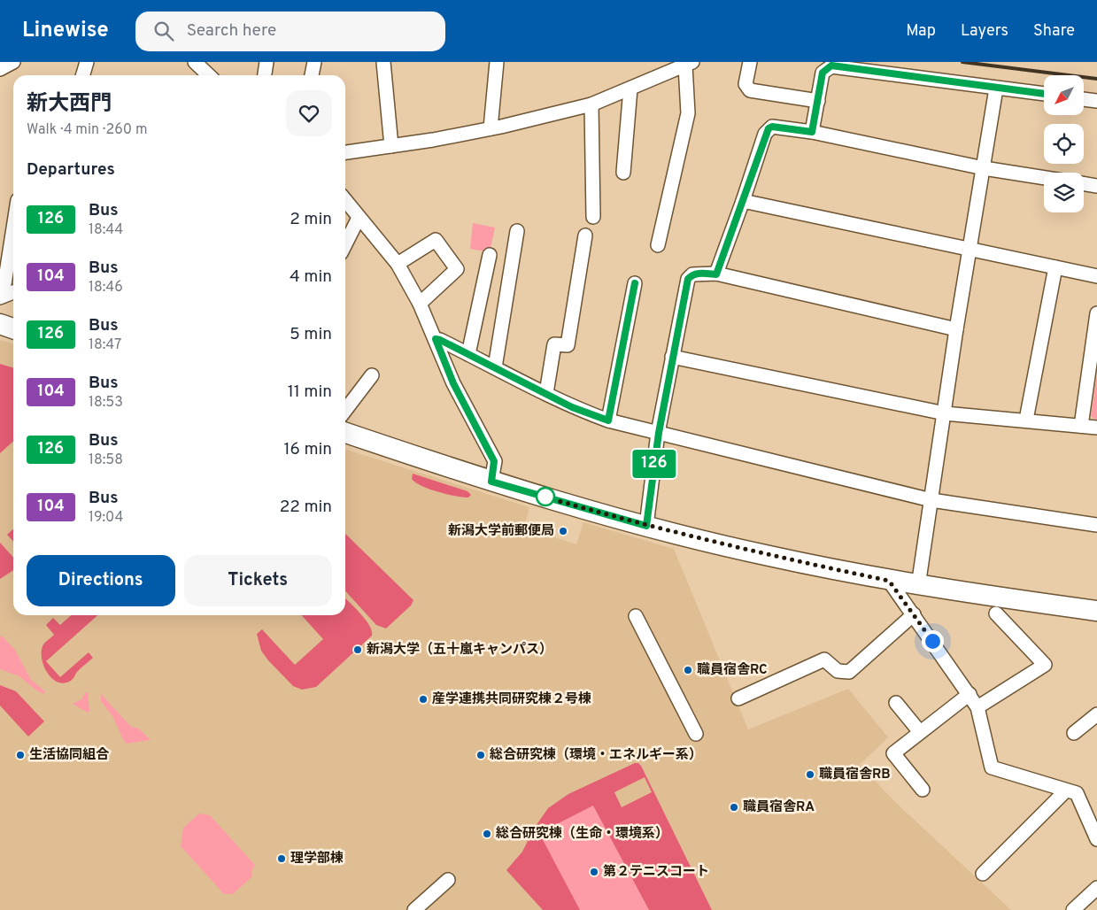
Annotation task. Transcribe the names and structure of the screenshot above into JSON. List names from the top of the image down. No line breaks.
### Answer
{"places":["新潟大学前郵便局","新潟大学（五十嵐キャンパス）","職員宿舎RC","産学連携共同研究棟２号棟","生活協同組合","総合研究棟（環境・エネルギー系）","職員宿舎RB","職員宿舎RA","総合研究棟（生命・環境系）","理学部棟","第２テニスコート"],"lines":["bus line 126"],"north":"bottom left","page":{"header":"Linewise","search":"Search here","nav":["Map","Layers","Share"],"on_map":"126","heading":[["新大西門","Walk · 4 min · 260 m"],"Departures"],"list":[{"mark":"126","name":"Bus","note":"18:44","value":"2 min"},{"mark":"104","name":"Bus","note":"18:46","value":"4 min"},{"mark":"126","name":"Bus","note":"18:47","value":"5 min"},{"mark":"104","name":"Bus","note":"18:53","value":"11 min"},{"mark":"126","name":"Bus","note":"18:58","value":"16 min"},{"mark":"104","name":"Bus","note":"19:04","value":"22 min"}],"buttons":["Directions","Tickets"]}}
